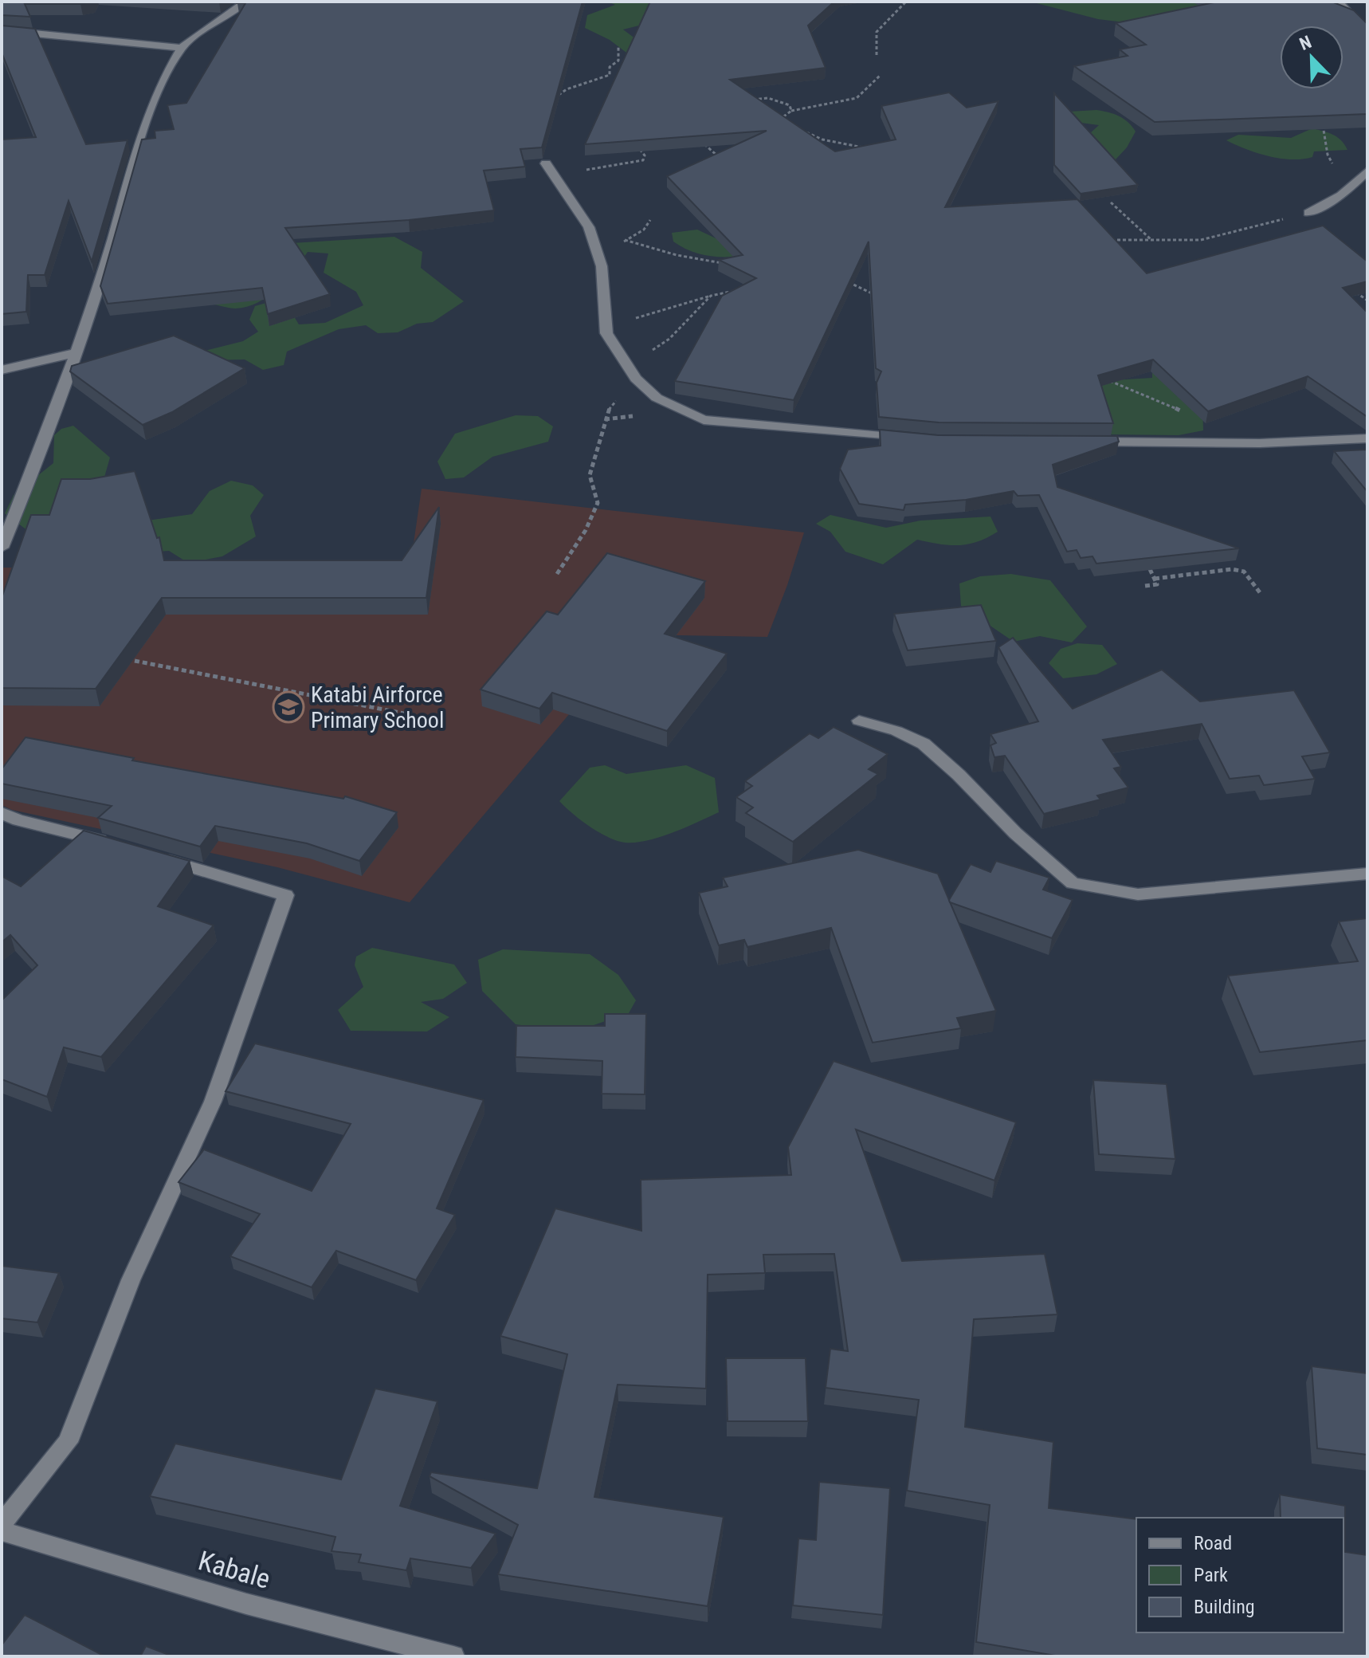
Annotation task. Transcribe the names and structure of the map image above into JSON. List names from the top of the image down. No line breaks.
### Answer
{"streets":{"street":["Kabale"]},"places":{"school or university":["Katabi Airforce Primary School"]},"legend":["Road","Park","Building"],"north":"top left"}
